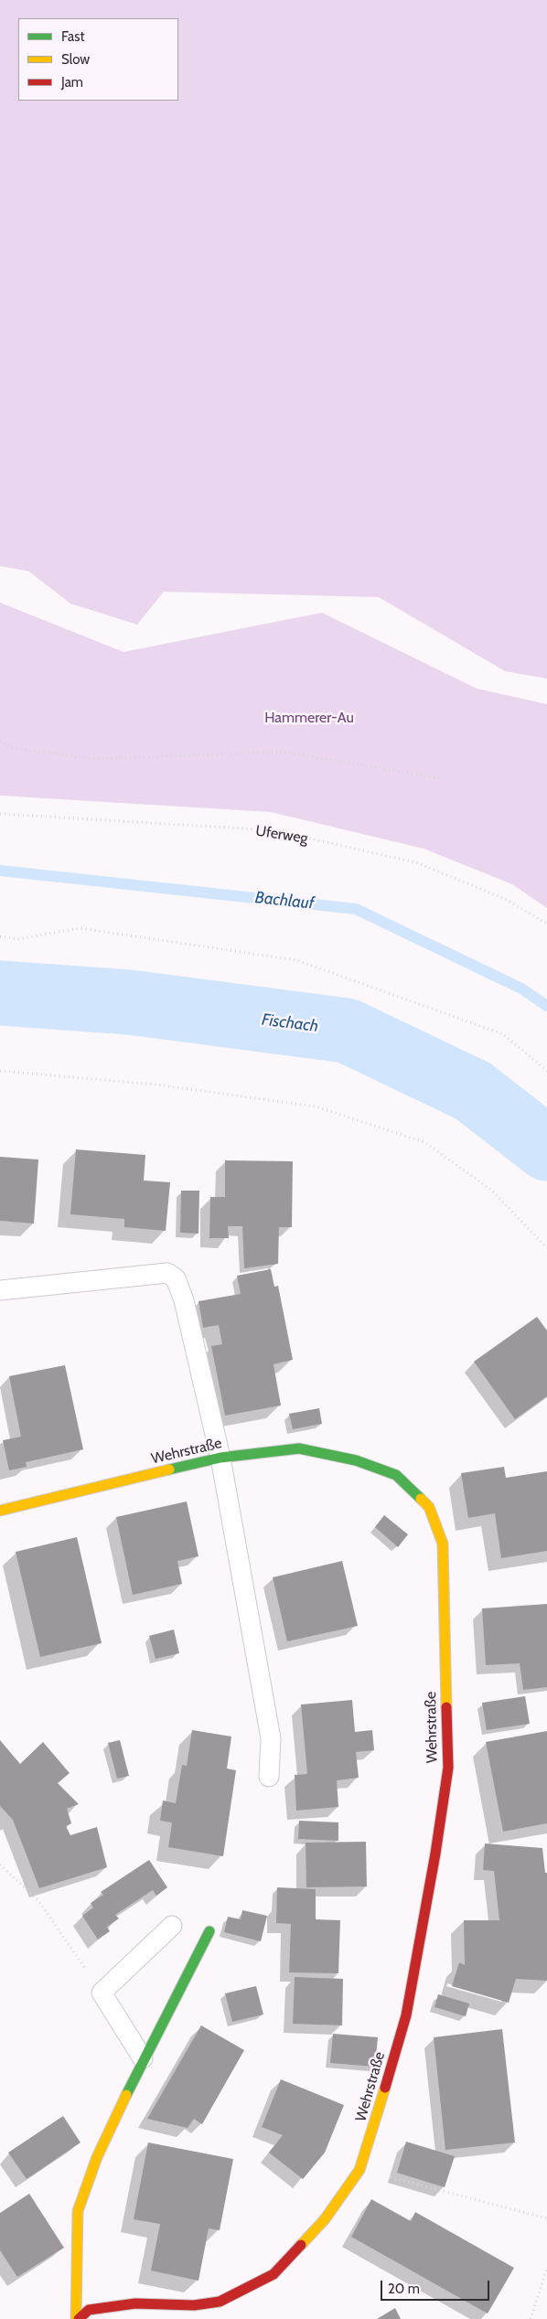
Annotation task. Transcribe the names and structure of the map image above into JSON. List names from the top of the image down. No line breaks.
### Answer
{"streets":{"street":["Wehrstraße"],"path":["Uferweg"]},"water":["Bachlauf","Fischach"],"parks":["Hammerer-Au"],"legend":["Fast","Slow","Jam"],"scale_bar":"20 m"}
